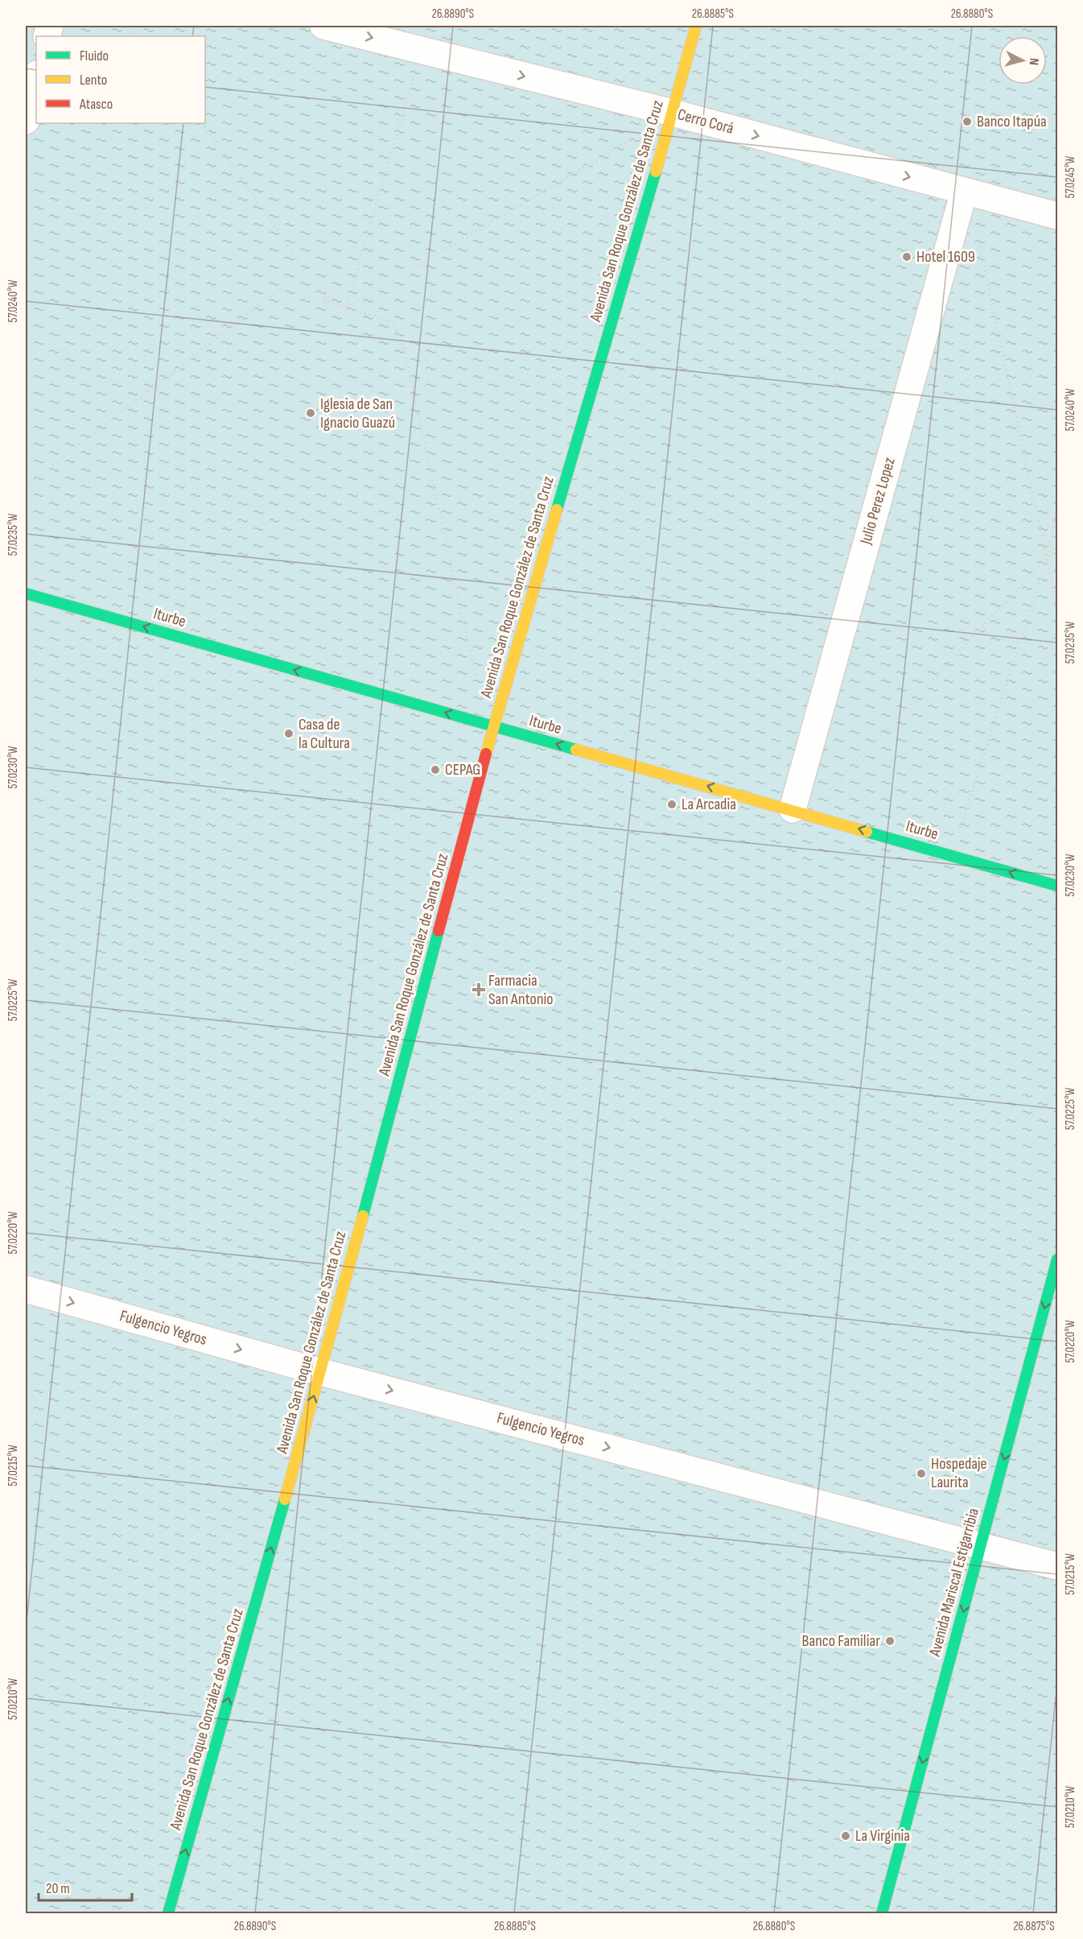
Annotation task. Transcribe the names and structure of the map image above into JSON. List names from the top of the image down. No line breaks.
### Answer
{"streets":{"main road":["Avenida San Roque González de Santa Cruz","Iturbe","Avenida Mariscal Estigarribia"],"street":["Cerro Corá","Julio Perez Lopez","Fulgencio Yegros"]},"crossings":[["Cerro Corá","Avenida San Roque González de Santa Cruz"],["Cerro Corá","Julio Perez Lopez"],["Avenida San Roque González de Santa Cruz","Iturbe"],["Avenida San Roque González de Santa Cruz","Fulgencio Yegros"],["Julio Perez Lopez","Iturbe"],["Fulgencio Yegros","Avenida Mariscal Estigarribia"]],"one_way":["Cerro Corá","Iturbe","Fulgencio Yegros","Avenida Mariscal Estigarribia"],"places":{"other":["Banco Itapúa","Hotel 1609","Iglesia de San Ignacio Guazú","Casa de la Cultura","CEPAG","La Arcadia","Hospedaje Laurita","Banco Familiar","La Virginia"],"health":["Farmacia San Antonio"]},"legend":["Fluido","Lento","Atasco"],"scale_bar":"20 m","north":"right","coordinates":["26.8890°S","26.8885°S","26.8880°S","57.0245°W","57.0240°W","57.0235°W","57.0230°W","57.0225°W","57.0220°W","57.0215°W","57.0210°W","26.8875°S"]}
